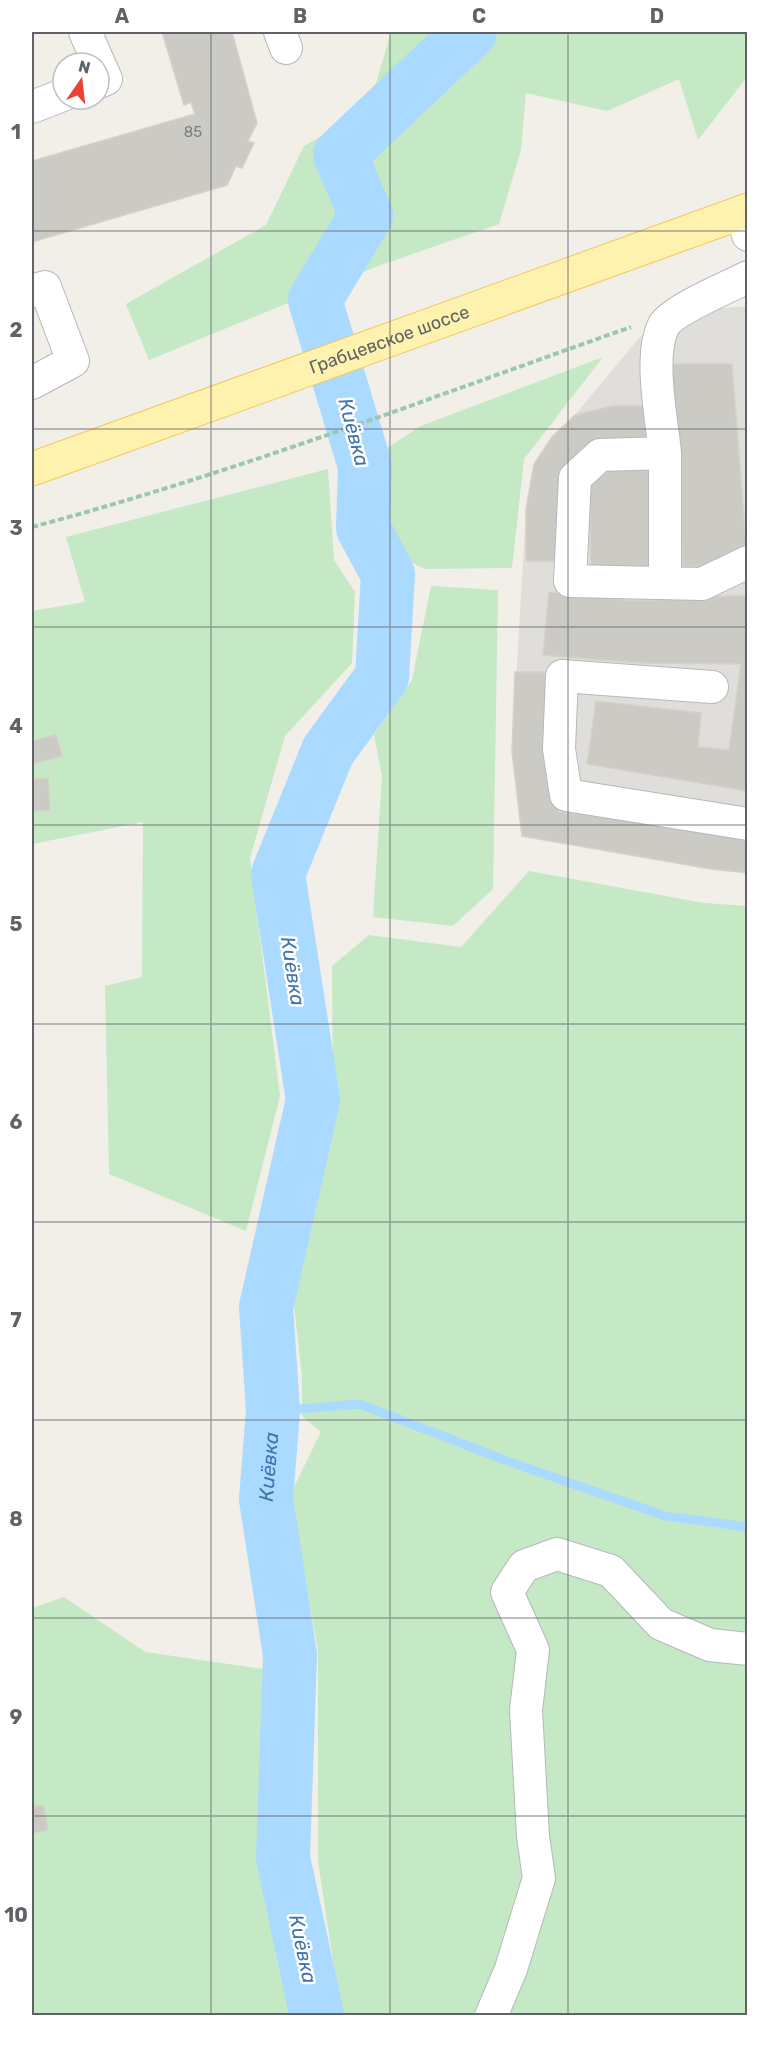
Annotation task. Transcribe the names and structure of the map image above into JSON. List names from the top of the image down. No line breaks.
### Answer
{"streets":{"main road":["Грабцевское шоссе"]},"water":["Киёвка"],"house_numbers":["85"],"north":"top","grid":{"columns":["A","B","C","D"],"rows":["1","2","3","4","5","6","7","8","9","10"]}}
